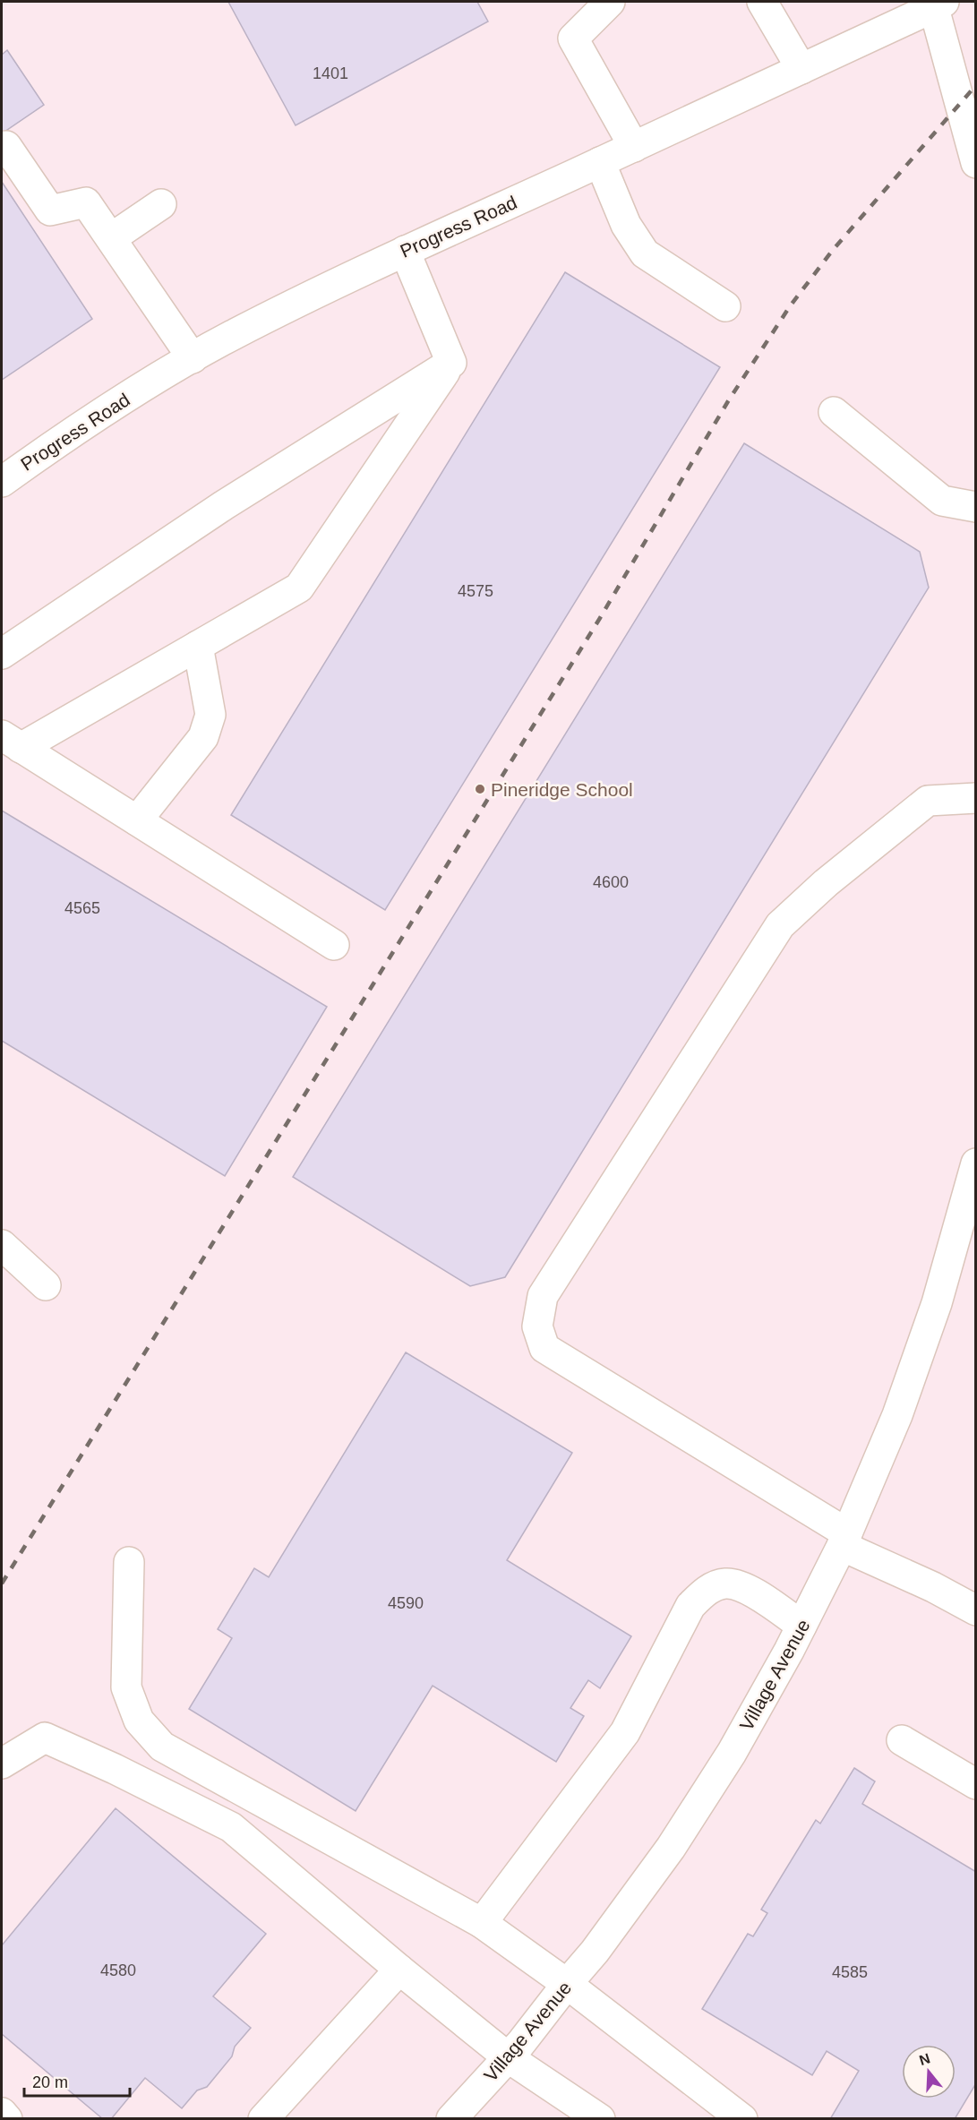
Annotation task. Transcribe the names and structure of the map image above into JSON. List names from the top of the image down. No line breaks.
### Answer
{"streets":{"street":["Progress Road","Village Avenue"]},"places":["Pineridge School"],"house_numbers":["1401","4575","4600","4565","4590","4580","4585"],"scale_bar":"20 m","north":"top"}
